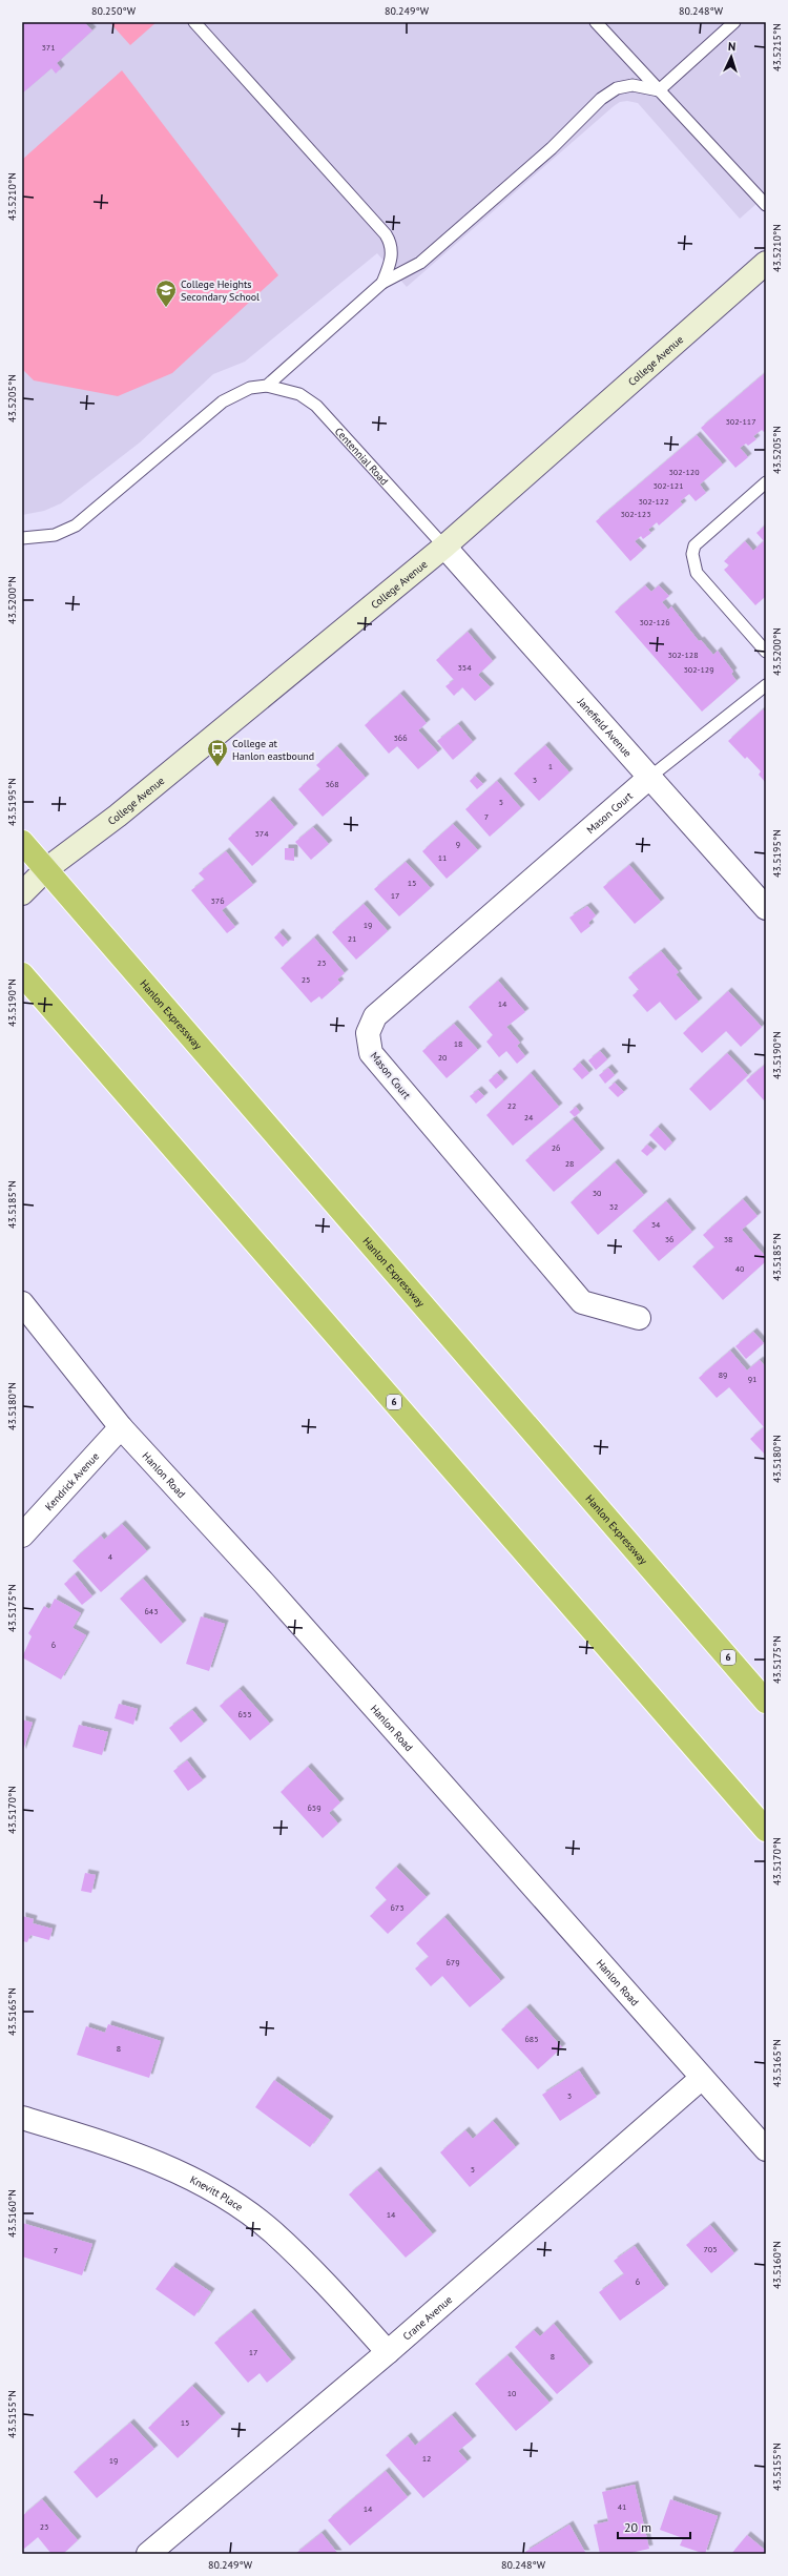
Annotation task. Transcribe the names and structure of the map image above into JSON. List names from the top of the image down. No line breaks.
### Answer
{"streets":{"highway":["Hanlon Expressway","6"],"main road":["College Avenue"],"street":["Janefield Avenue","Mason Court","Hanlon Road","Kendrick Avenue","Knevitt Place","Crane Avenue"],"lane":["Centennial Road"]},"crossings":[["College Avenue","Centennial Road"],["College Avenue","Janefield Avenue"],["College Avenue","Hanlon Expressway"],["Centennial Road","Janefield Avenue"],["Janefield Avenue","Mason Court"],["Hanlon Road","Kendrick Avenue"],["Hanlon Road","Crane Avenue"],["Knevitt Place","Crane Avenue"]],"places":{"school or university":["College Heights Secondary School"],"bus stop":["College at Hanlon eastbound"]},"house_numbers":["371","302-117","302-120","302-121","302-122","302-123","302-126","302-128","354","302-129","366","1","3","368","5","7","374","9","11","15","17","376","19","21","23","25","14","18","20","22","24","26","28","30","32","34","36","38","40","89","91","4","643","6","655","659","673","679","685","8","3","5","14","705","7","6","17","8","10","15","12","19","41","14","23"],"scale_bar":"20 m","north":"top","coordinates":["80.250°W","80.249°W","80.248°W","43.5215°N","43.5210°N","43.5205°N","43.5200°N","43.5195°N","43.5190°N","43.5185°N","43.5180°N","43.5175°N","43.5170°N","43.5165°N","43.5160°N","43.5155°N"]}
